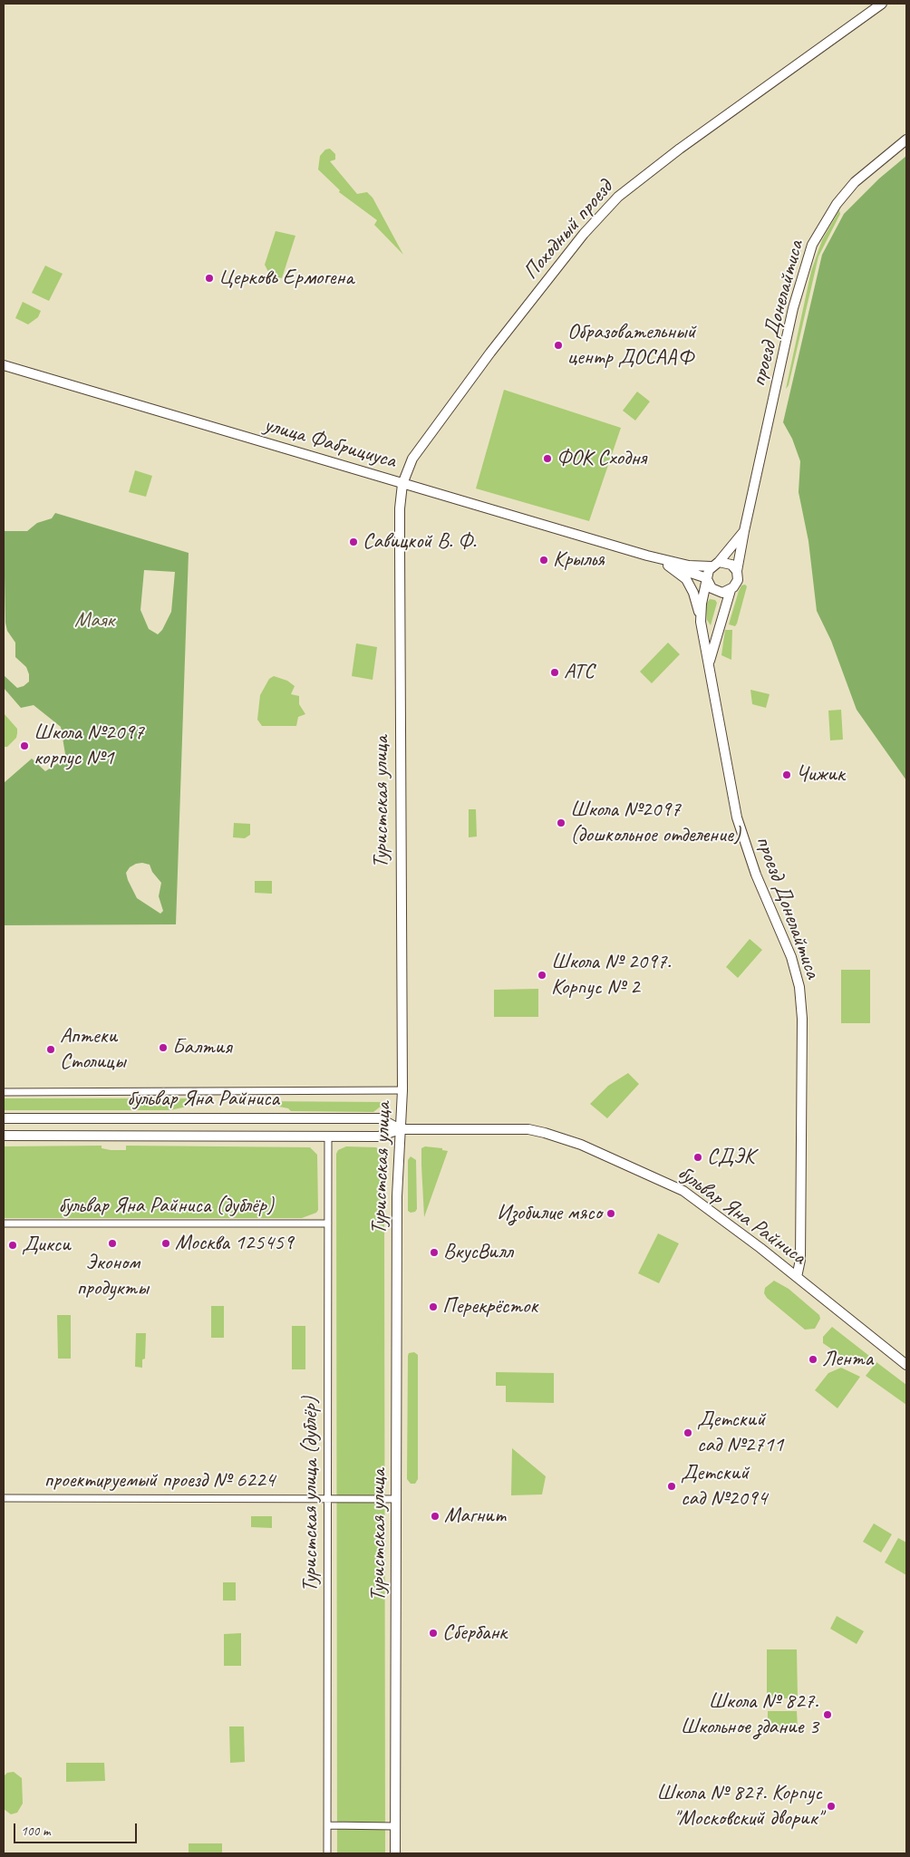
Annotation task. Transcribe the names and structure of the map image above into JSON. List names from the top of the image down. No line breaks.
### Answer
{"streets":{"main road":["Походный проезд","проезд Донелайтиса","улица Фабрициуса","Туристская улица","бульвар Яна Райниса"],"street":["бульвар Яна Райниса (дублёр)","проектируемый проезд № 6224","Туристская улица (дублёр)"]},"crossings":[["Походный проезд","улица Фабрициуса"],["Походный проезд","Туристская улица"],["проезд Донелайтиса","улица Фабрициуса"],["проезд Донелайтиса","бульвар Яна Райниса"],["улица Фабрициуса","Туристская улица"],["Туристская улица","бульвар Яна Райниса"],["Туристская улица","проектируемый проезд № 6224"],["бульвар Яна Райниса","Туристская улица (дублёр)"],["бульвар Яна Райниса (дублёр)","Туристская улица (дублёр)"],["проектируемый проезд № 6224","Туристская улица (дублёр)"]],"parks":["Маяк"],"places":["Церковь Ермогена","Образовательный центр ДОСААФ","ФОК Сходня","Савицкой В. Ф.","Крылья","АТС","Школа №2097 корпус №1","Чижик","Школа №2097 (дошкольное отделение)","Школа № 2097. Корпус № 2","Балтия","Аптеки Столицы","СДЭК","Изобилие мясо","Эконом продукты","Москва 125459","Дикси","ВкусВилл","Перекрёсток","Лента","Детский сад №2711","Детский сад №2094","Магнит","Сбербанк","Школа № 827. Школьное здание 3","Школа № 827. Корпус \"Московский дворик\""],"scale_bar":"100 m"}
